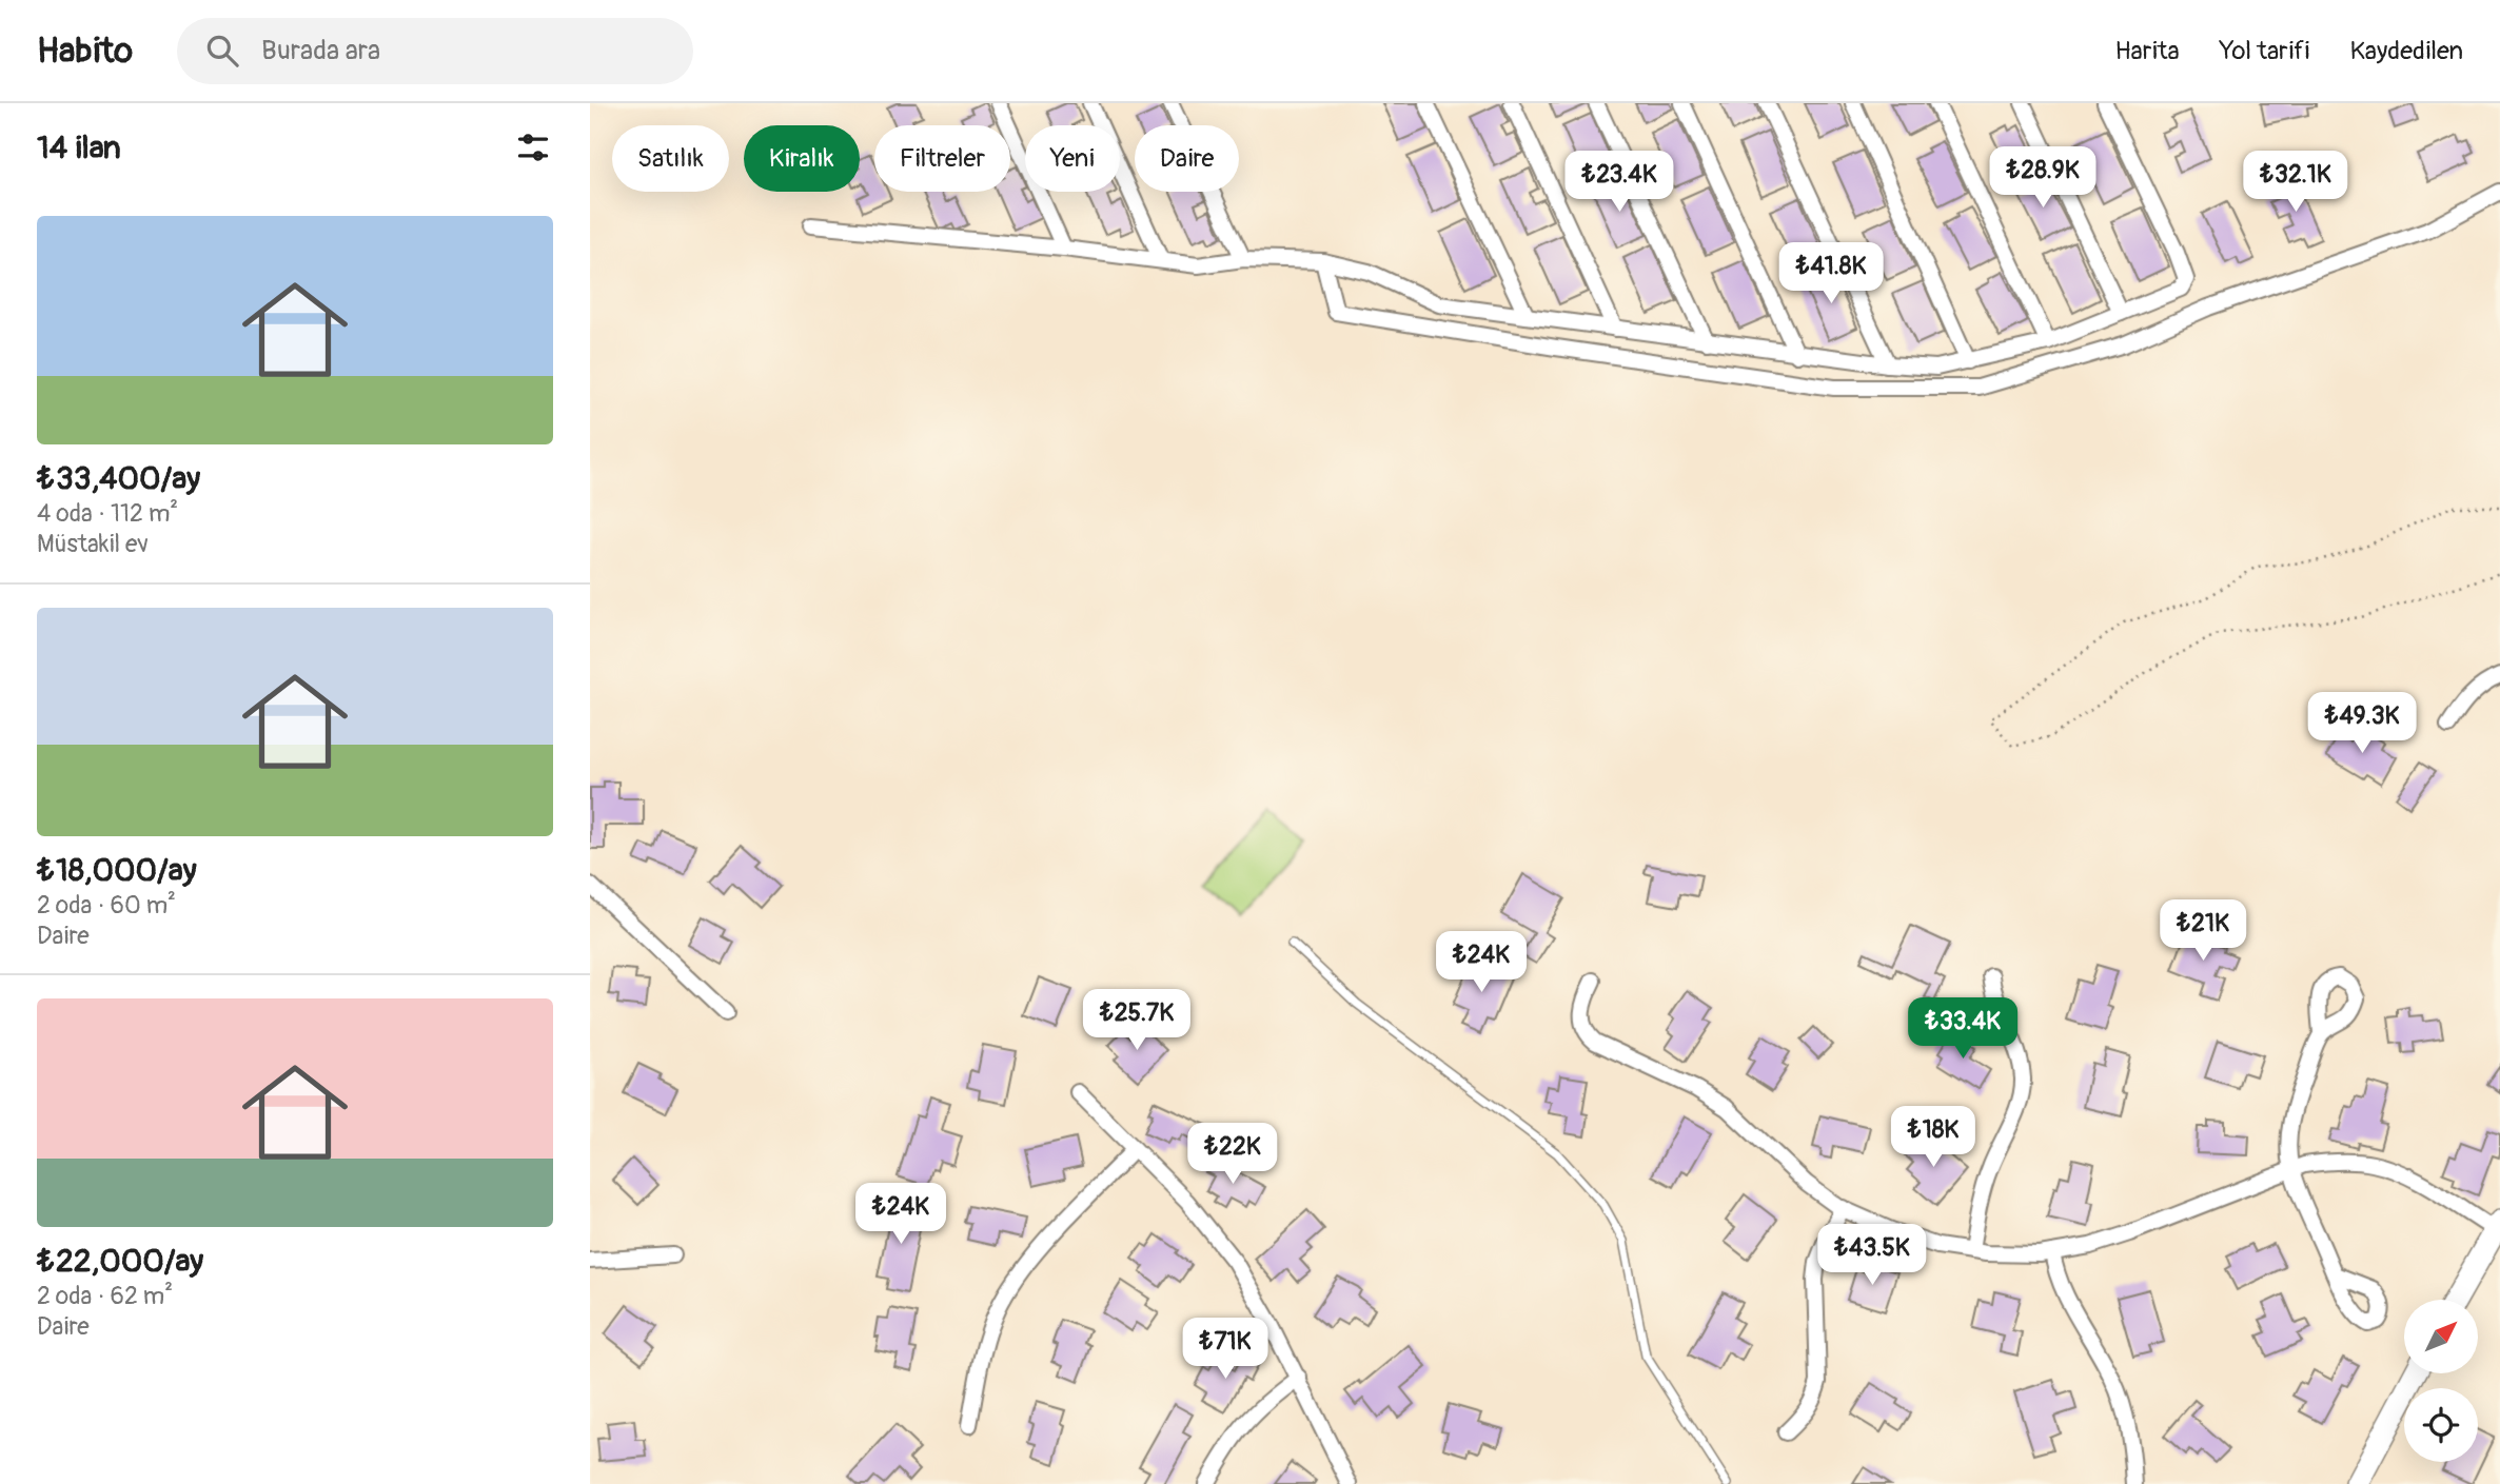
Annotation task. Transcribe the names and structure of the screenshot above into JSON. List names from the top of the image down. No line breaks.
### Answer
{"north":"top right","page":{"header":"Habito","search":"Burada ara","nav":["Harita","Yol tarifi","Kaydedilen"],"heading":"14 ilan","chip":["Satılık","Kiralık","Filtreler","Yeni","Daire"],"price":["₺28.9K","₺23.4K","₺32.1K","₺41.8K","₺49.3K","₺21K","₺24K","₺25.7K","₺33.4K","₺18K","₺22K","₺24K","₺43.5K","₺71K"],"list":[{"name":"₺33,400/ay","note":"4 oda · 112 m² · Müstakil ev"},{"name":"₺18,000/ay","note":"2 oda · 60 m² · Daire"},{"name":"₺22,000/ay","note":"2 oda · 62 m² · Daire"}]}}
